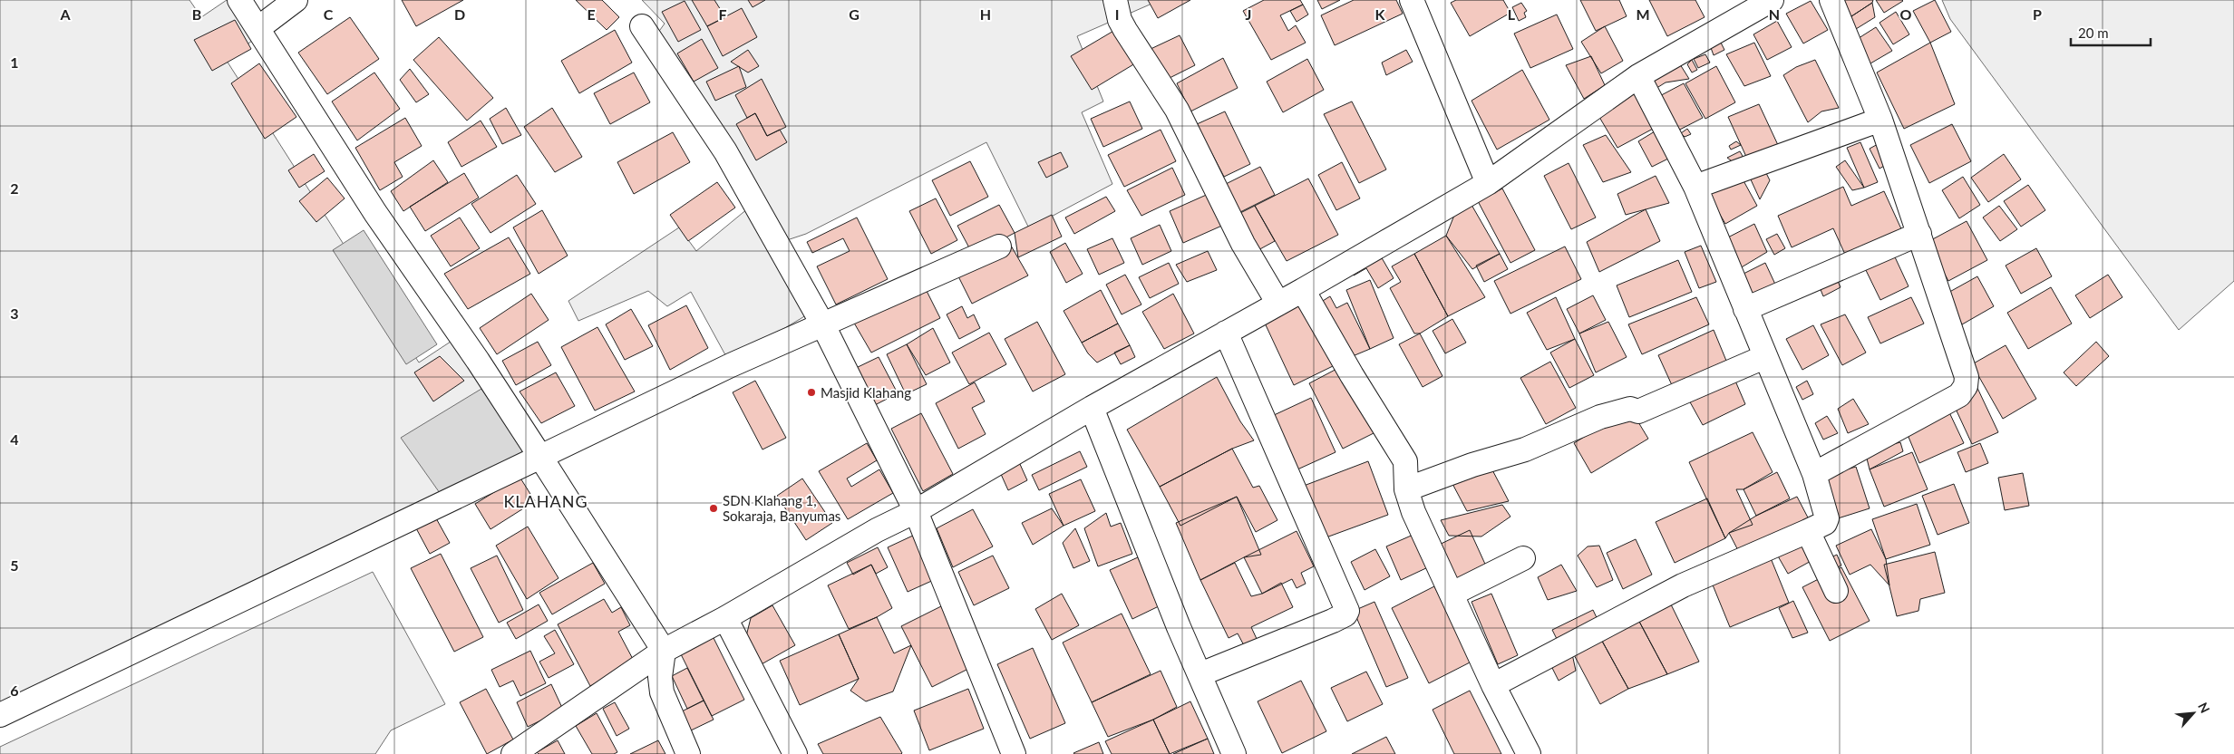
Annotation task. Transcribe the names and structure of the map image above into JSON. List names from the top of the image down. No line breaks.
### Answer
{"districts":["KLAHANG"],"places":["Masjid Klahang","SDN Klahang 1, Sokaraja, Banyumas"],"scale_bar":"20 m","north":"top right","grid":{"columns":["A","B","C","D","E","F","G","H","I","J","K","L","M","N","O","P"],"rows":["1","2","3","4","5","6"]}}
